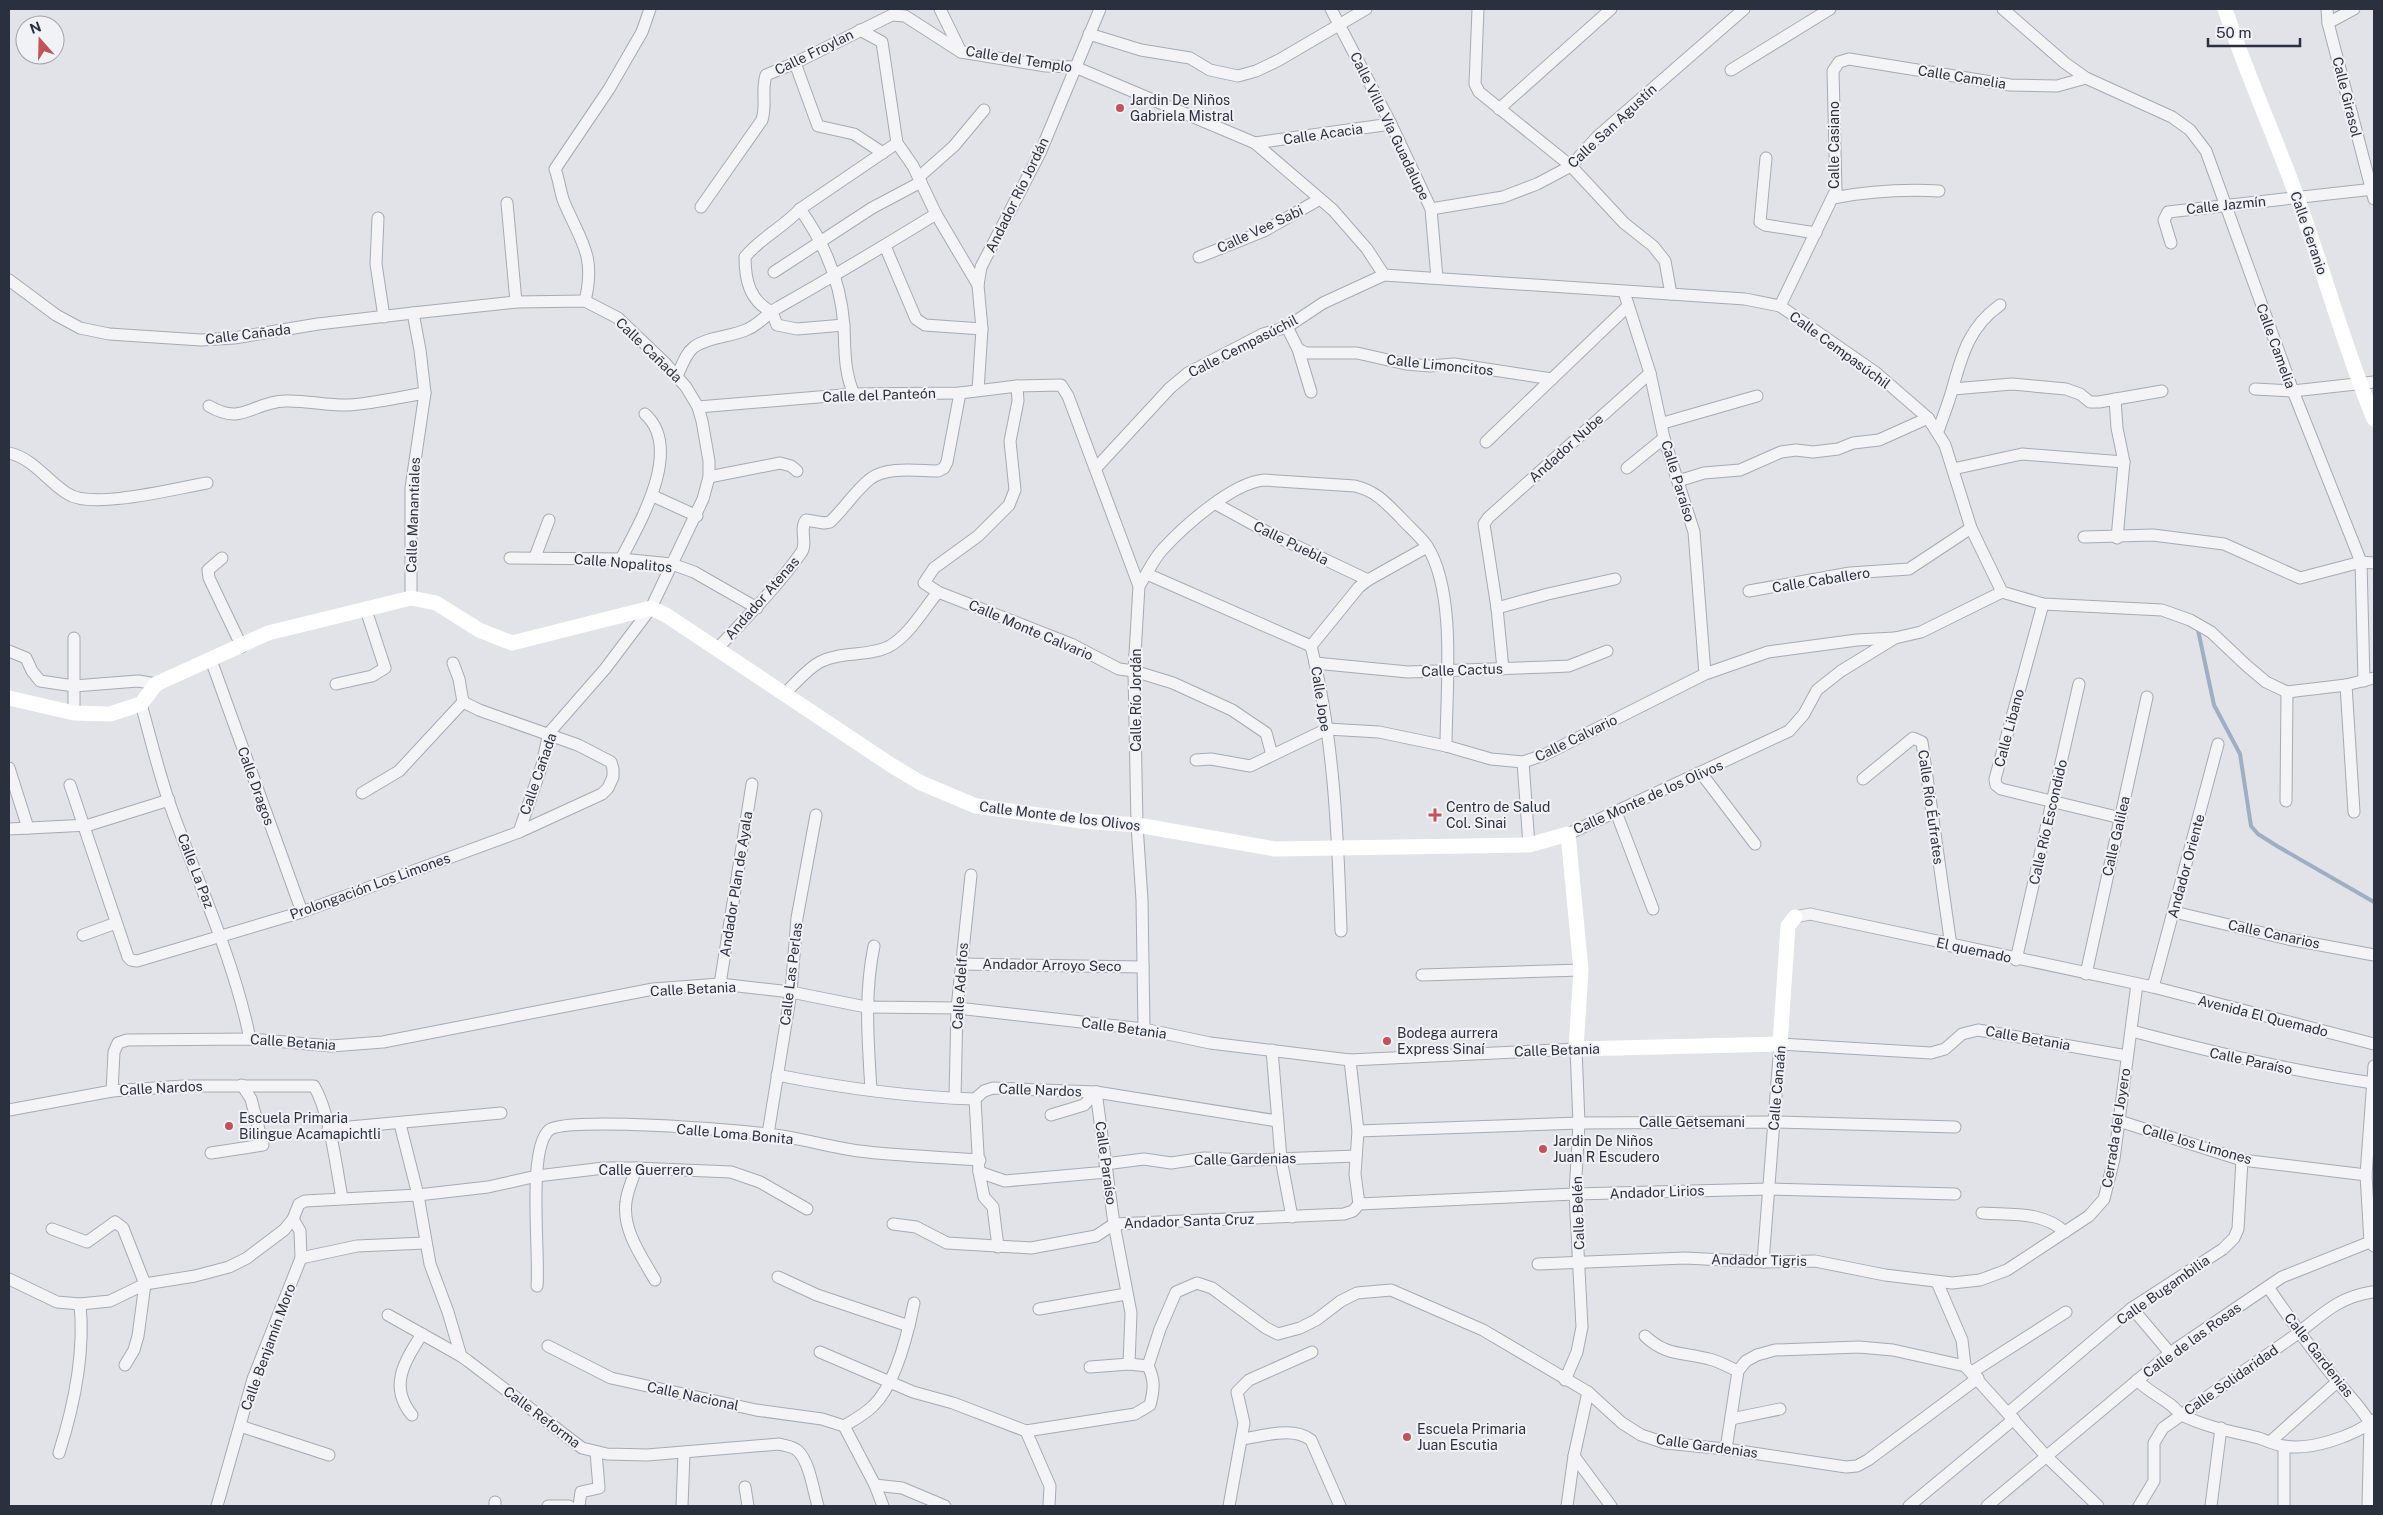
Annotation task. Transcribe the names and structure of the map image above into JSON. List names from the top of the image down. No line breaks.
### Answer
{"streets":{"street":["Calle Froylan","Calle del Templo","Calle Camelia","Calle Girasol","Calle Villa Vía Guadalupe","Calle San Agustín","Calle Acacia","Calle Casiano","Andador Río Jordán","Calle Jazmín","Calle Vee Sabi","Calle Geranio","Calle Cañada","Calle Cempasúchil","Calle Limoncitos","Calle del Panteón","Andador Nube","Calle Paraíso","Calle Manantiales","Calle Puebla","Calle Nopalitos","Calle Caballero","Andador Atenas","Calle Monte Calvario","Calle Cactus","Calle Jope","Calle Río Jordán","Calle Libano","Calle Calvario","Calle Dragos","Calle Monte de los Olivos","Calle Río Éufrates","Calle Río Escondido","Calle Galilea","Andador Oriente","Calle La Paz","Andador Plan de Ayala","Prolongación Los Limones","Calle Canarios","El quemado","Andador Arroyo Seco","Calle Las Perlas","Calle Adelfos","Calle Betania","Avenida El Quemado","Calle Nardos","Calle Canaán","Calle Getsemani","Cerrada del Joyero","Calle Loma Bonita","Calle los Limones","Calle Gardenias","Calle Guerrero","Andador Lirios","Calle Belén","Andador Santa Cruz","Andador Tigris","Calle Bugambilia","Calle de las Rosas","Calle Benjamín Moro","Calle Solidaridad","Calle Nacional","Calle Reforma"]},"crossings":[["Calle Froylan","Calle del Templo"],["Calle del Templo","Calle Acacia"],["Calle del Templo","Andador Río Jordán"],["Calle del Templo","Calle Vee Sabi"],["Calle del Templo","Calle Cempasúchil"],["Calle Camelia","Calle Casiano"],["Calle Camelia","Calle Jazmín"],["Calle Girasol","Calle Jazmín"],["Calle Villa Vía Guadalupe","Calle San Agustín"],["Calle Villa Vía Guadalupe","Calle Acacia"],["Calle Villa Vía Guadalupe","Calle Cempasúchil"],["Calle Casiano","Calle Cempasúchil"],["Andador Río Jordán","Calle del Panteón"],["Calle Jazmín","Calle Geranio"],["Calle Cañada","Calle del Panteón"],["Calle Cañada","Calle Manantiales"],["Calle Cañada","Calle Nopalitos"],["Calle Cañada","Calle Monte de los Olivos"],["Calle Cañada","Prolongación Los Limones"],["Calle Cempasúchil","Calle Paraíso"],["Calle Cempasúchil","Calle Caballero"],["Calle Cempasúchil","Calle Río Jordán"],["Calle Cempasúchil","Calle Monte de los Olivos"],["Calle del Panteón","Andador Atenas"],["Calle del Panteón","Calle Río Jordán"],["Andador Nube","Calle Paraíso"],["Calle Paraíso","Calle Calvario"],["Calle Paraíso","Calle Nardos"],["Calle Paraíso","Cerrada del Joyero"],["Calle Paraíso","Calle Gardenias"],["Calle Paraíso","Andador Santa Cruz"],["Calle Nopalitos","Andador Atenas"],["Andador Atenas","Calle Monte de los Olivos"],["Calle Monte Calvario","Calle Río Jordán"],["Calle Monte Calvario","Calle Calvario"],["Calle Cactus","Calle Jope"],["Calle Jope","Calle Calvario"],["Calle Jope","Calle Monte de los Olivos"],["Calle Río Jordán","Calle Monte de los Olivos"],["Calle Río Jordán","Andador Arroyo Seco"],["Calle Río Jordán","Calle Betania"],["Calle Libano","Calle Río Escondido"],["Calle Libano","Calle Galilea"],["Calle Calvario","Calle Monte de los Olivos"],["Calle Dragos","Prolongación Los Limones"],["Calle Monte de los Olivos","Calle Belén"],["Calle Río Éufrates","El quemado"],["Calle Río Escondido","El quemado"],["Calle Galilea","El quemado"],["Andador Oriente","Calle Canarios"],["Andador Oriente","El quemado"],["Andador Oriente","Avenida El Quemado"],["Calle La Paz","Prolongación Los Limones"],["Calle La Paz","Calle Betania"],["Andador Plan de Ayala","Calle Betania"],["El quemado","Avenida El Quemado"],["El quemado","Calle Canaán"],["El quemado","Cerrada del Joyero"],["Andador Arroyo Seco","Calle Adelfos"],["Calle Las Perlas","Calle Betania"],["Calle Las Perlas","Calle Nardos"],["Calle Las Perlas","Calle Loma Bonita"],["Calle Adelfos","Calle Betania"],["Calle Adelfos","Calle Nardos"],["Calle Betania","Calle Nardos"],["Calle Betania","Calle Canaán"],["Calle Betania","Cerrada del Joyero"],["Calle Betania","Calle Belén"],["Calle Canaán","Calle Getsemani"],["Calle Canaán","Andador Lirios"],["Calle Canaán","Andador Tigris"],["Calle Getsemani","Calle Belén"],["Cerrada del Joyero","Calle los Limones"],["Cerrada del Joyero","Andador Tigris"],["Calle Loma Bonita","Calle Gardenias"],["Calle Loma Bonita","Calle Guerrero"],["Calle los Limones","Calle Bugambilia"],["Calle Gardenias","Calle Belén"],["Calle Gardenias","Calle de las Rosas"],["Calle Gardenias","Calle Solidaridad"],["Calle Guerrero","Calle Benjamín Moro"],["Andador Lirios","Calle Belén"],["Andador Lirios","Andador Santa Cruz"],["Calle Belén","Andador Tigris"]],"places":{"other":["Jardin De Niños Gabriela Mistral","Bodega aurrera Express Sinaí","Escuela Primaria Bilingue Acamapichtli","Jardin De Niños Juan R Escudero","Escuela Primaria Juan Escutia"],"health":["Centro de Salud Col. Sinai"]},"scale_bar":"50 m","north":"top"}
